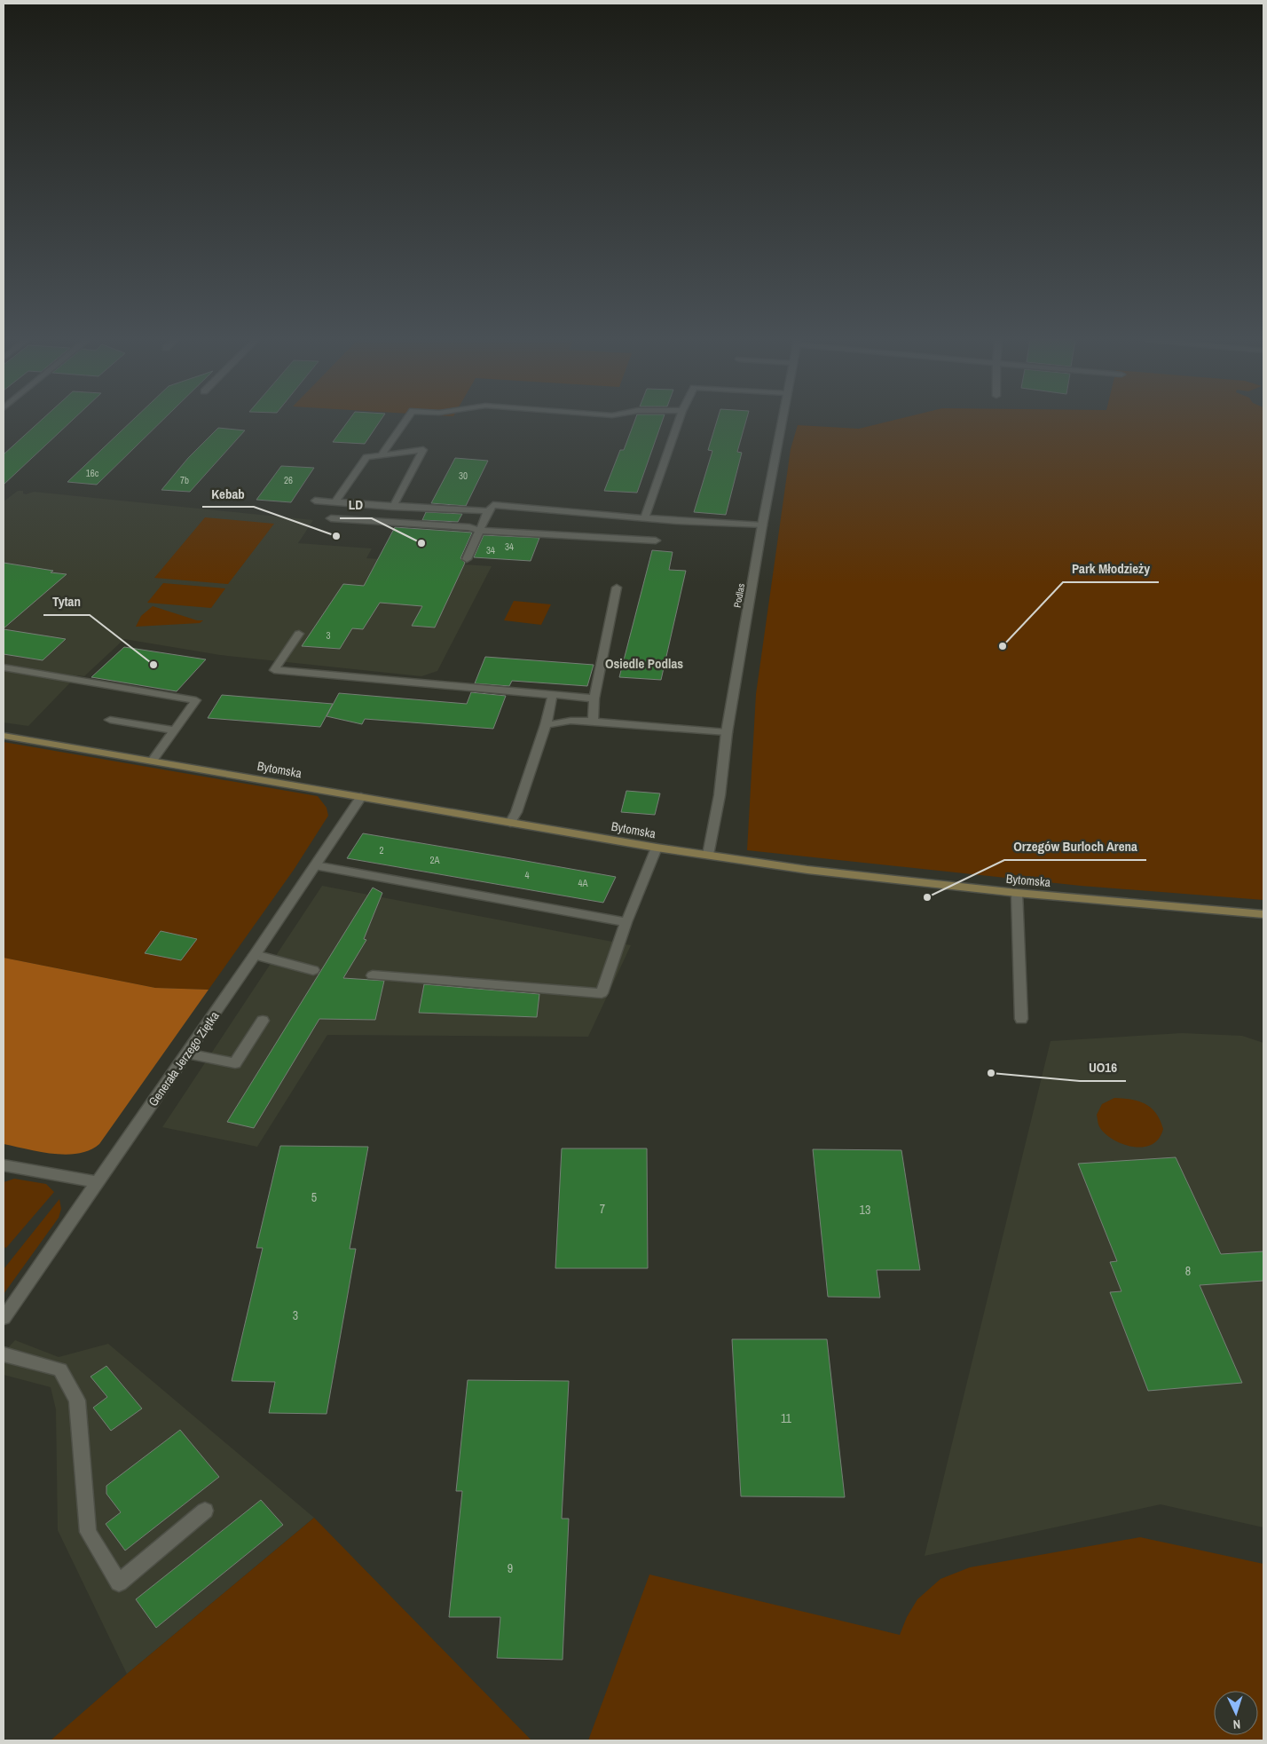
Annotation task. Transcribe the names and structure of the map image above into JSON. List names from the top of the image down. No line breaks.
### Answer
{"streets":{"street":["Podlas","Bytomska","Generała Jerzego Ziętka"]},"crossings":[["Podlas","Bytomska"],["Bytomska","Generała Jerzego Ziętka"]],"districts":["Osiedle Podlas"],"places":["Kebab","LD","Park Młodzieży","Tytan","Orzegów Burloch Arena","UO16"],"house_numbers":["16c","30","7b","26","34","34","3","2","2A","4","4A","5","7","13","8","3","11","9"],"north":"bottom"}
